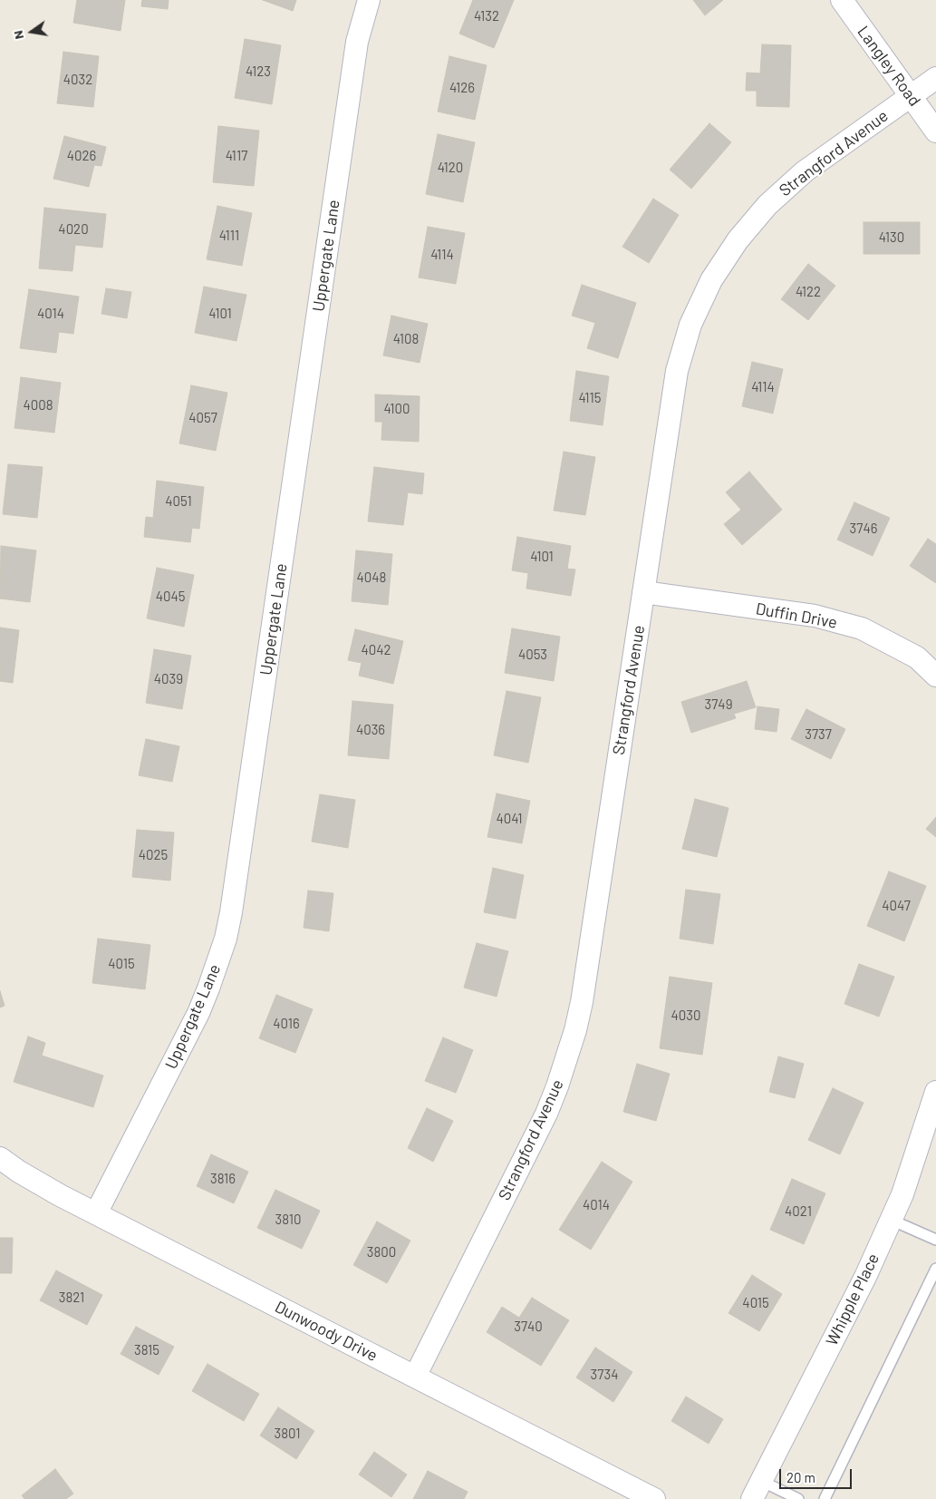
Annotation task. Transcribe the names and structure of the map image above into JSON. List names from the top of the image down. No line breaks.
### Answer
{"streets":{"street":["Langley Road","Strangford Avenue","Uppergate Lane","Duffin Drive","Whipple Place","Dunwoody Drive"]},"crossings":[["Langley Road","Strangford Avenue"],["Strangford Avenue","Duffin Drive"],["Strangford Avenue","Dunwoody Drive"],["Uppergate Lane","Dunwoody Drive"]],"house_numbers":["4132","4123","4032","4126","4026","4117","4120","4020","4111","4130","4114","4122","4014","4101","4108","4114","4115","4008","4100","4057","4051","3746","4101","4048","4045","4042","4053","4039","3749","4036","3737","4041","4025","4047","4015","4030","4016","3816","4014","4021","3810","3800","3821","4015","3740","3815","3734","3801"],"scale_bar":"20 m","north":"left"}
